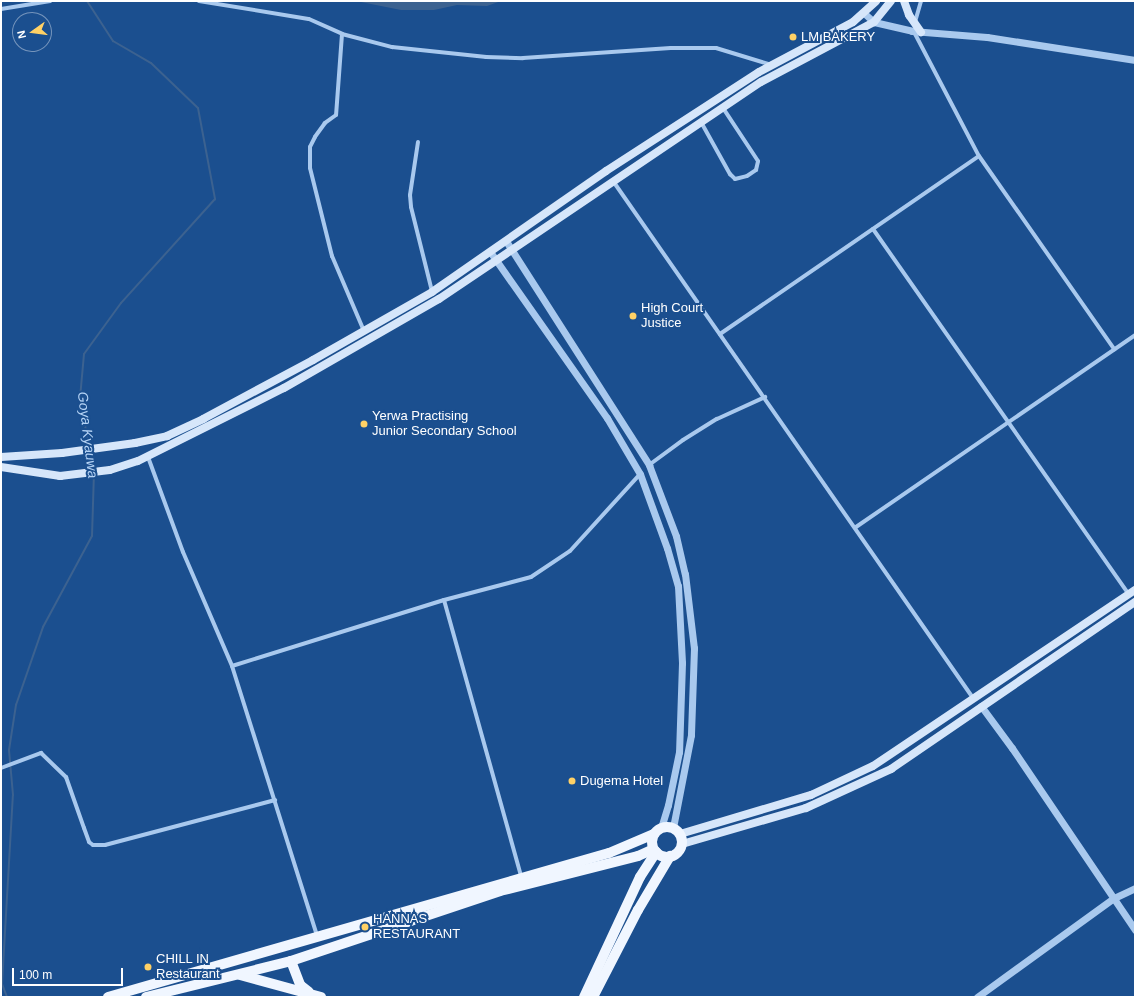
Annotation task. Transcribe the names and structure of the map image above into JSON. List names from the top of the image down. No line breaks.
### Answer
{"water":["Goya Kyauwa"],"places":["LM BAKERY","High Court Justice","Yerwa Practising Junior Secondary School","Dugema Hotel","HANNAS RESTAURANT","CHILL IN Restaurant"],"scale_bar":"100 m","north":"left"}
